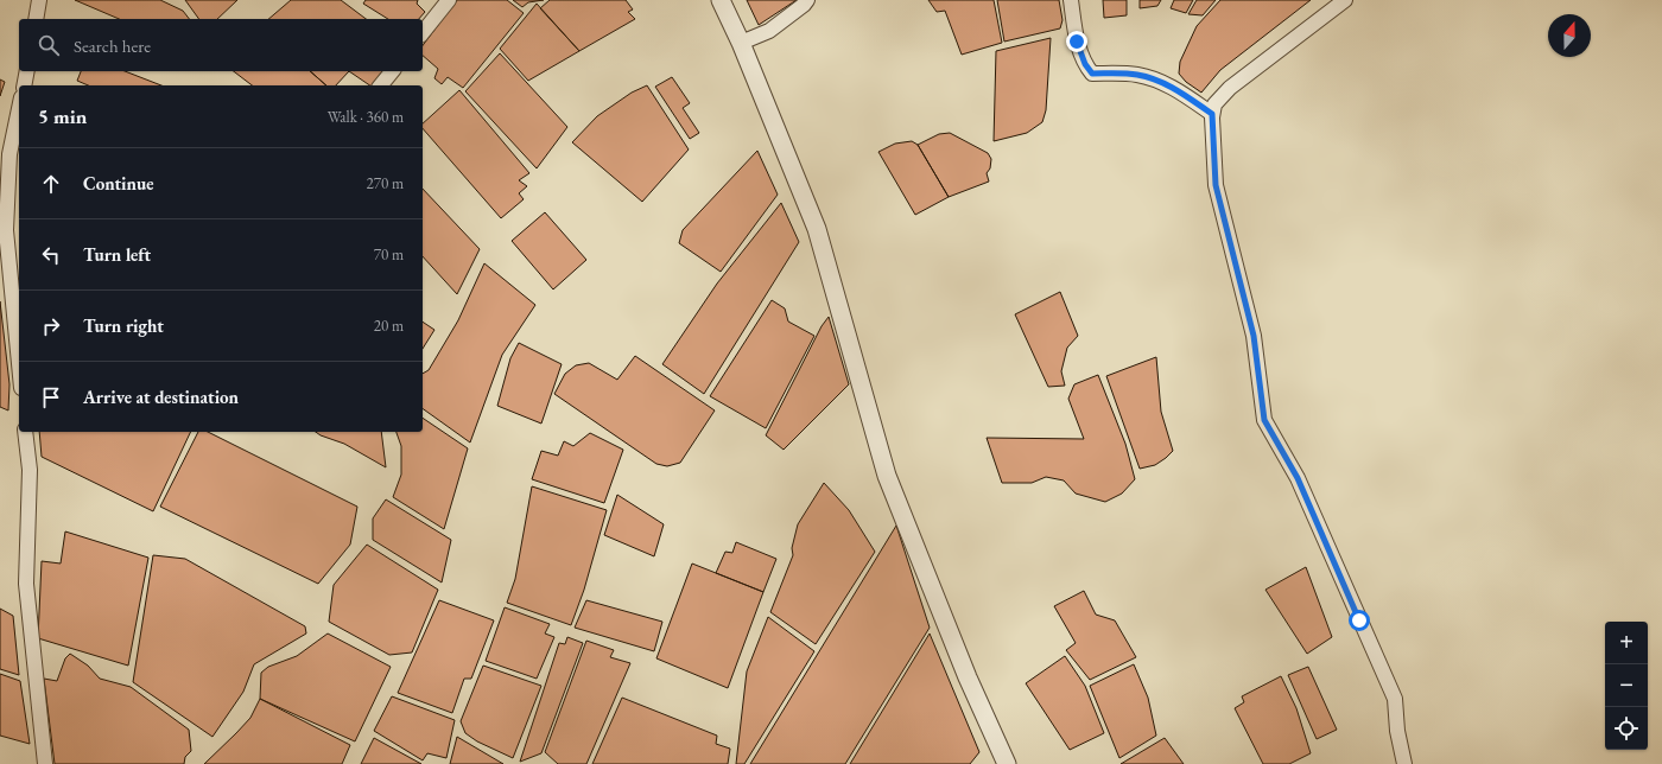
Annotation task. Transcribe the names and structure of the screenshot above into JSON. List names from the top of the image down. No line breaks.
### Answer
{"north":"top","page":{"search":"Search here","heading":["5 min","Walk · 360 m"],"list":[["Continue","270 m"],["Turn left","70 m"],["Turn right","20 m"],"Arrive at destination"],"map_buttons":["+","−"]}}
